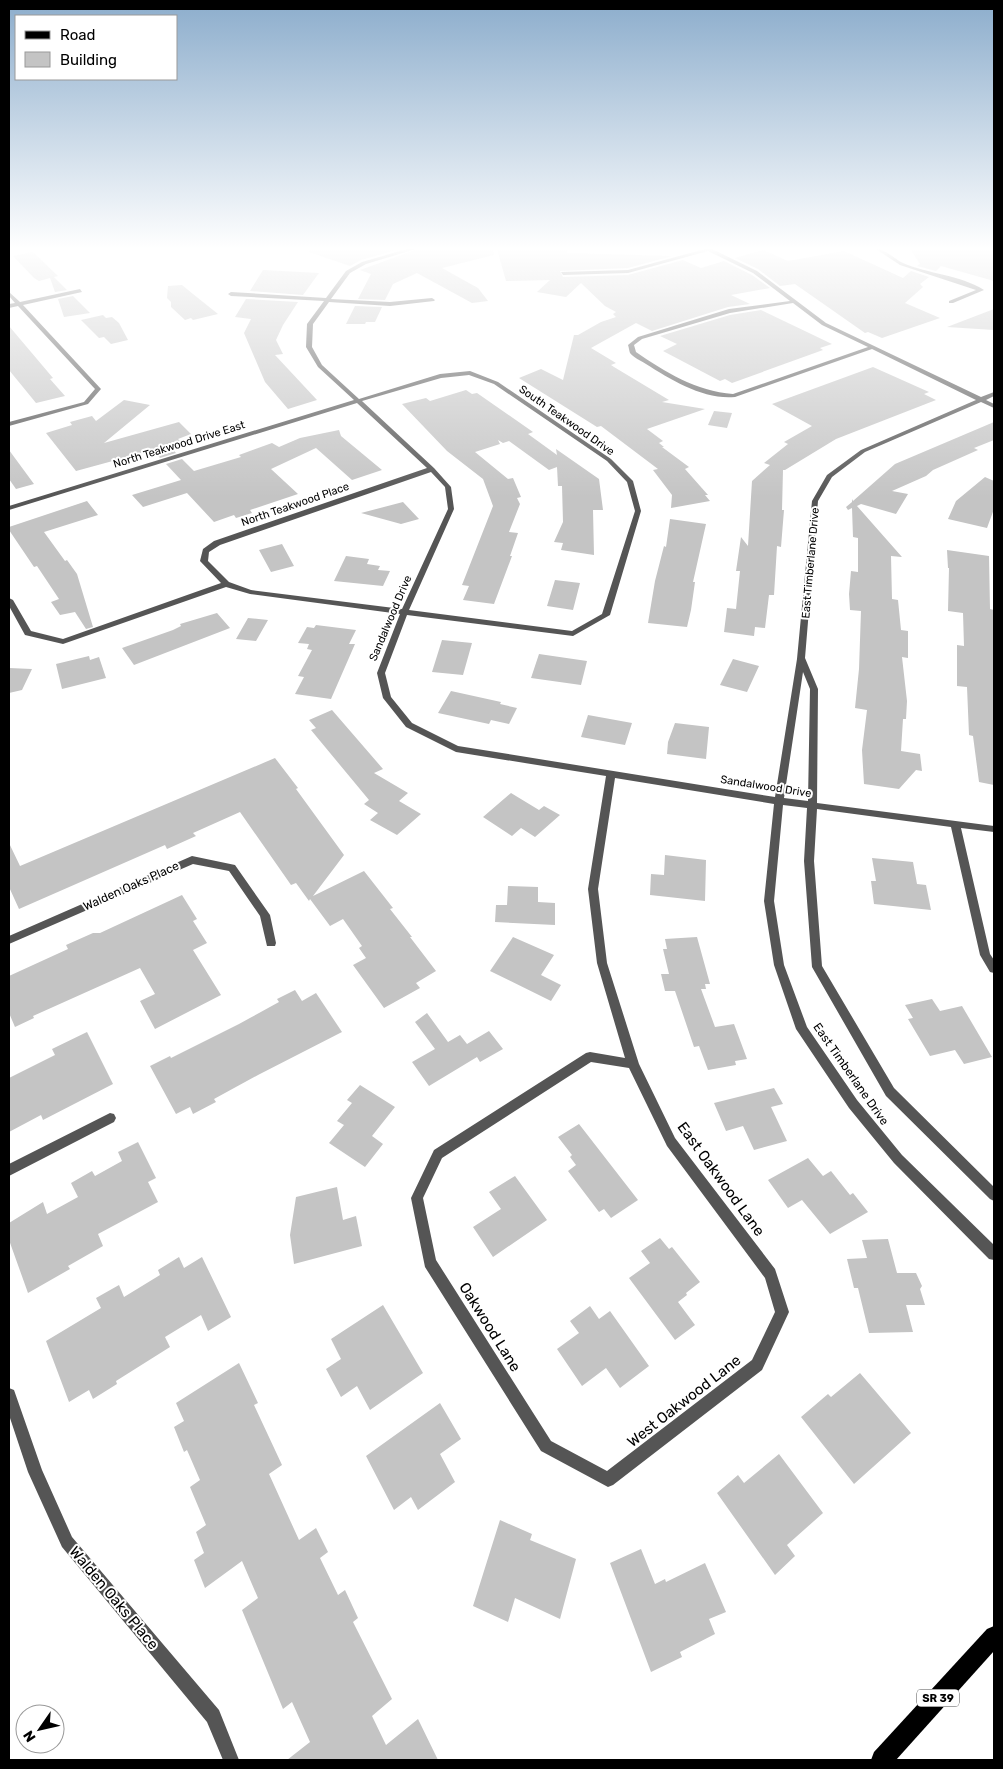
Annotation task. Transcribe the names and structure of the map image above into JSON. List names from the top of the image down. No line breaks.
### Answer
{"streets":{"main road":["SR 39"],"street":["South Teakwood Drive","North Teakwood Drive East","North Teakwood Place","East Timberlane Drive","Sandalwood Drive","Walden Oaks Place","East Oakwood Lane","Oakwood Lane","West Oakwood Lane"]},"crossings":[["South Teakwood Drive","North Teakwood Drive East"],["South Teakwood Drive","North Teakwood Place"],["South Teakwood Drive","Sandalwood Drive"],["North Teakwood Drive East","Sandalwood Drive"],["North Teakwood Place","Sandalwood Drive"],["East Timberlane Drive","Sandalwood Drive"],["Sandalwood Drive","East Oakwood Lane"],["East Oakwood Lane","Oakwood Lane"],["East Oakwood Lane","West Oakwood Lane"],["Oakwood Lane","West Oakwood Lane"]],"legend":["Road","Building"],"north":"bottom left"}
